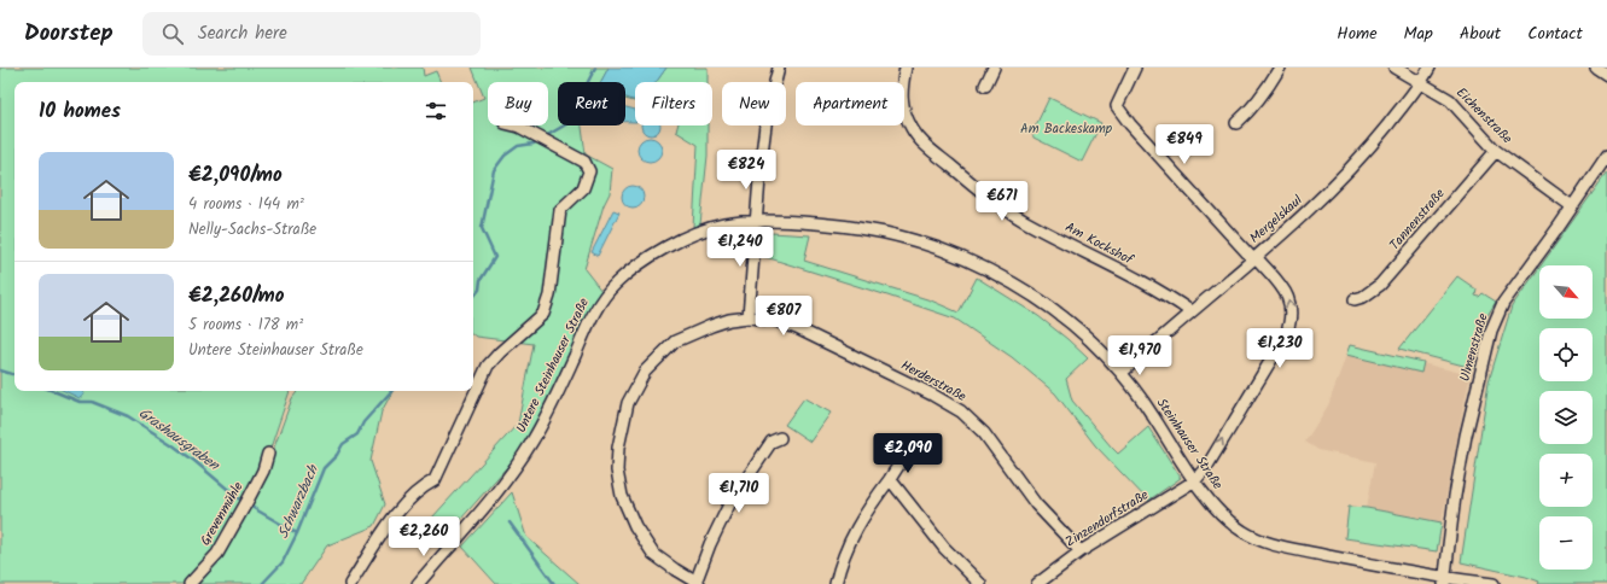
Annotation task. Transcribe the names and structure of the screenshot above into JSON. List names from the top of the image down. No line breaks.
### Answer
{"streets":{"street":["Eichenstraße","Mergelskaul","Tannenstraße","Am Kockshof","Ulmenstraße","Untere Steinhauser Straße","Herderstraße","Steinhauser Straße","Grevenmühle","Zinzendorfstraße"]},"crossings":[["Eichenstraße","Mergelskaul"],["Eichenstraße","Tannenstraße"],["Eichenstraße","Ulmenstraße"],["Mergelskaul","Am Kockshof"],["Mergelskaul","Steinhauser Straße"],["Ulmenstraße","Steinhauser Straße"],["Untere Steinhauser Straße","Steinhauser Straße"],["Herderstraße","Zinzendorfstraße"],["Steinhauser Straße","Zinzendorfstraße"]],"water":["Grashausgraben","Schwarzbach"],"parks":["Am Backeskamp"],"north":"bottom right","page":{"header":"Doorstep","search":"Search here","nav":["Home","Map","About","Contact"],"chip":["Buy","Rent","Filters","New","Apartment"],"heading":"10 homes","price":["€849","€824","€671","€1,240","€807","€1,230","€1,970","€2,090","€1,710","€2,260"],"list":[{"name":"€2,090/mo","note":"4 rooms · 144 m² · Nelly-Sachs-Straße"},{"name":"€2,260/mo","note":"5 rooms · 178 m² · Untere Steinhauser Straße"}],"map_buttons":["+","−"]}}
